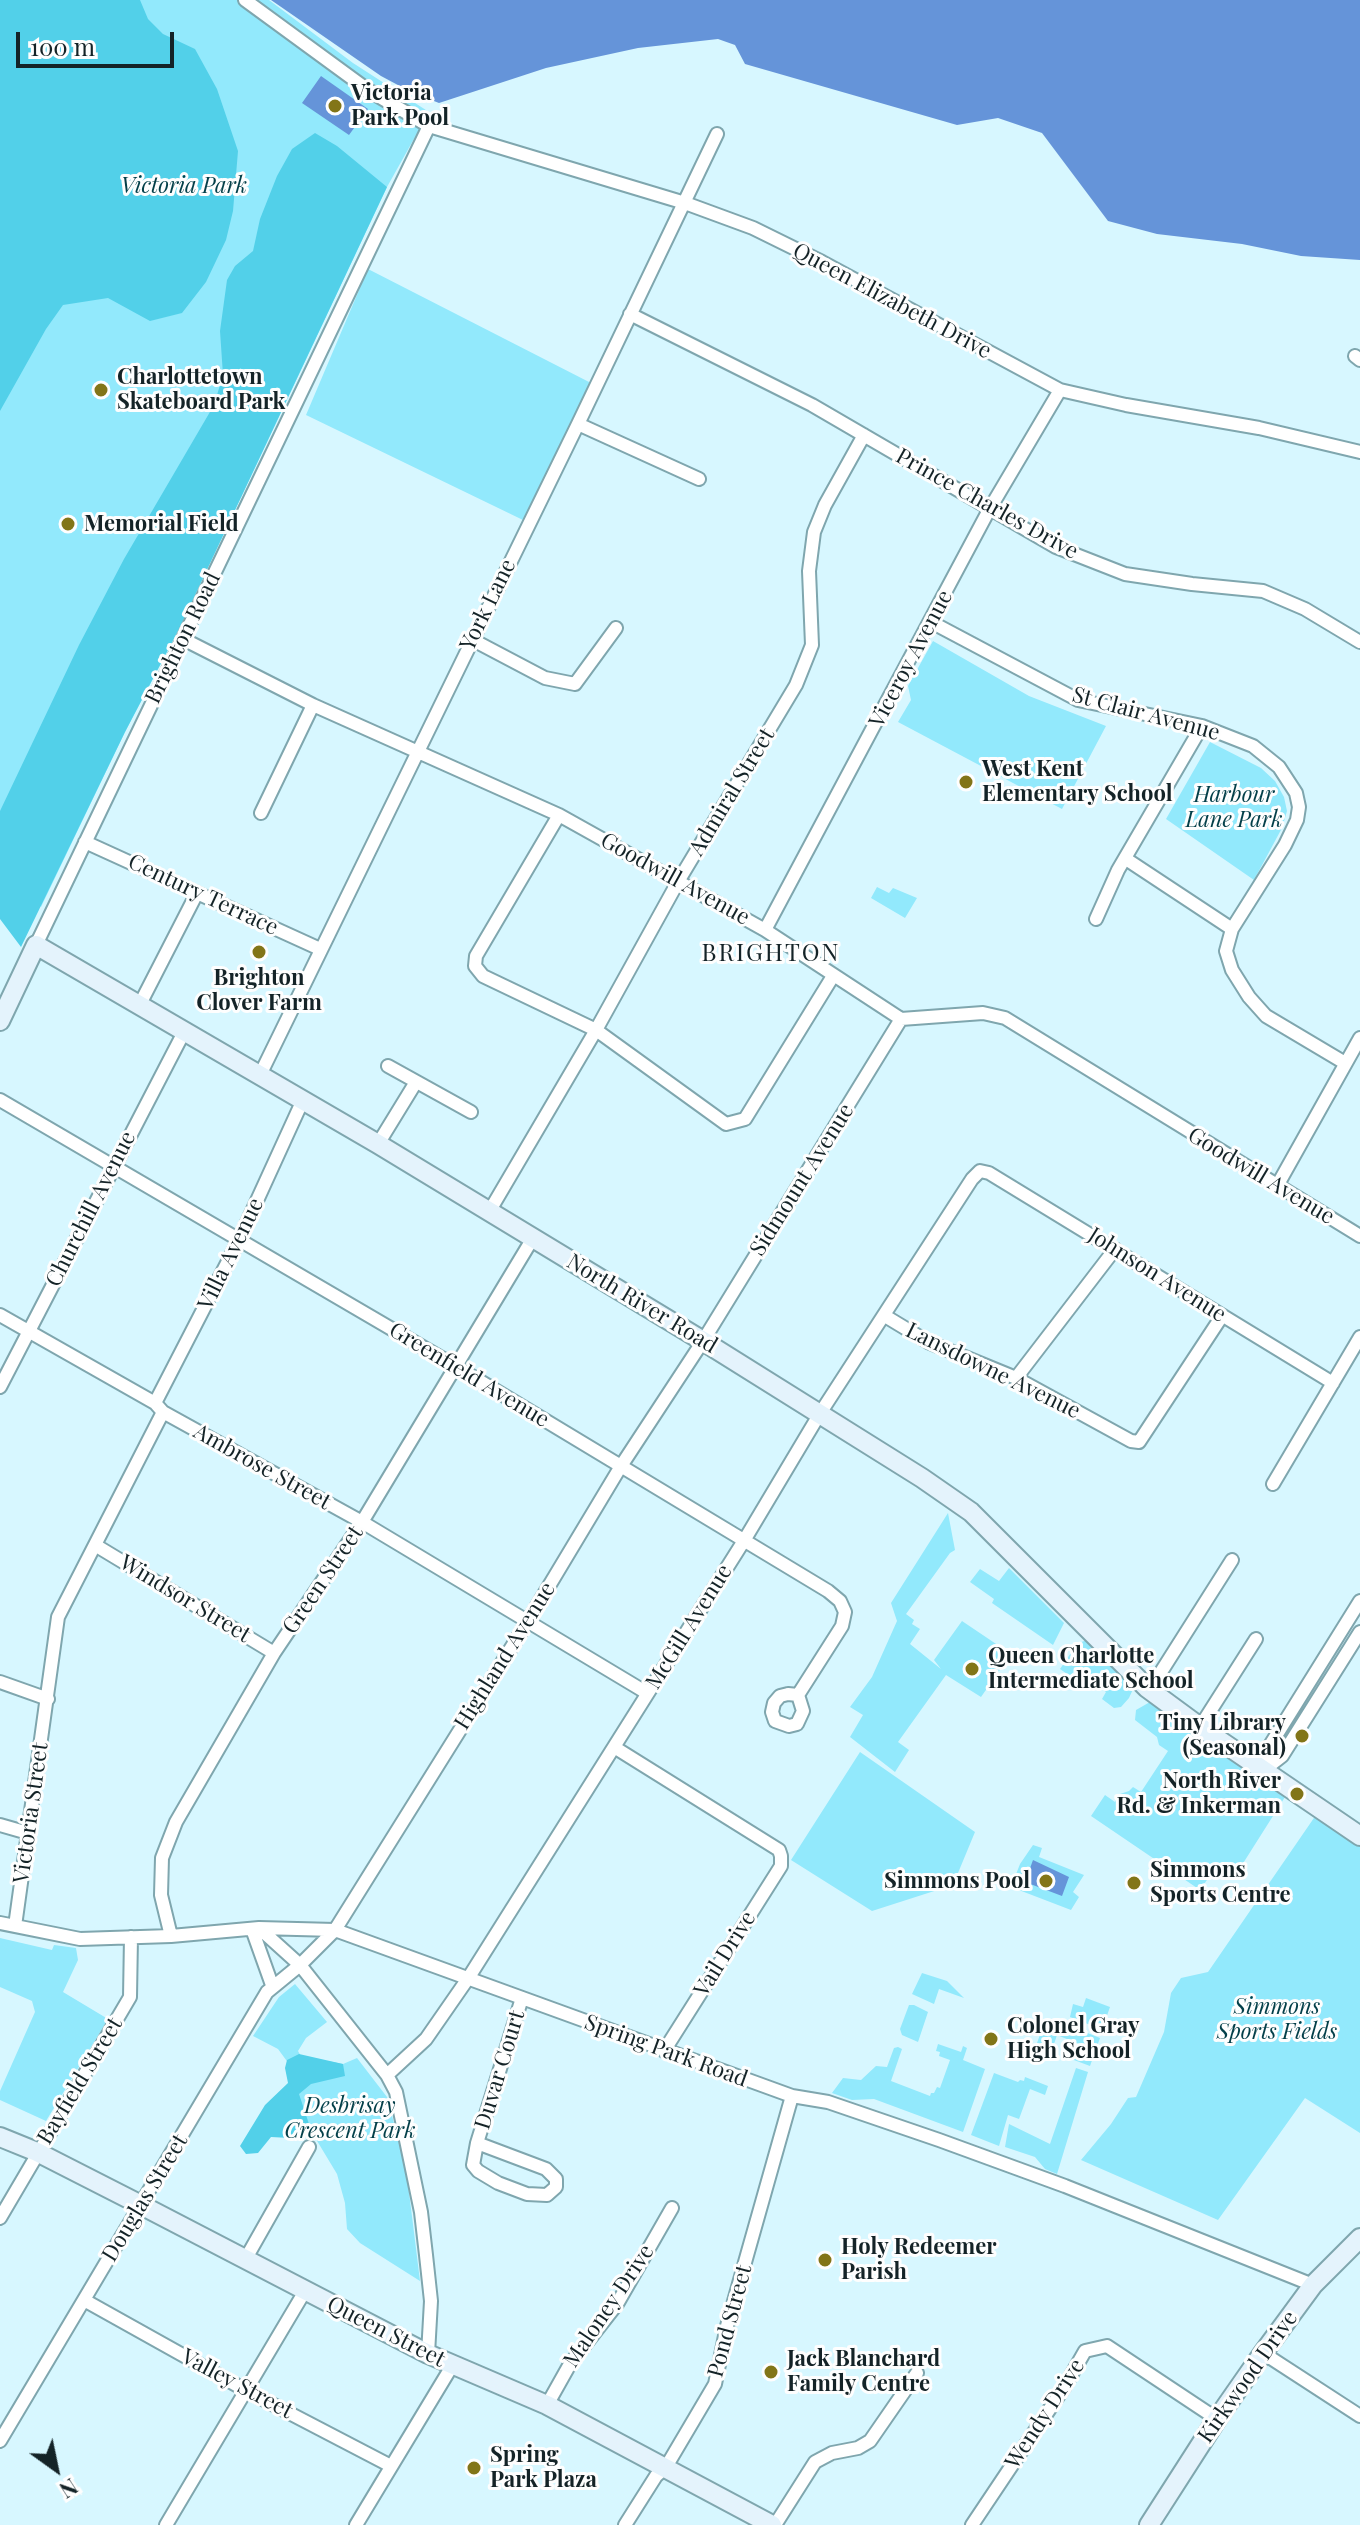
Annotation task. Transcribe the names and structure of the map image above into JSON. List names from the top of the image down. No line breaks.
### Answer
{"streets":{"main road":["Brighton Road","North River Road","Queen Street","Kirkwood Drive"],"street":["Queen Elizabeth Drive","Prince Charles Drive","York Lane","Viceroy Avenue","St Clair Avenue","Admiral Street","Goodwill Avenue","Century Terrace","Sidmount Avenue","Churchill Avenue","Villa Avenue","Johnson Avenue","Lansdowne Avenue","Greenfield Avenue","Ambrose Street","Green Street","Windsor Street","McGill Avenue","Highland Avenue","Victoria Street","Vail Drive","Spring Park Road","Duvar Court","Bayfield Street","Douglas Street","Maloney Drive","Pond Street","Valley Street","Wendy Drive"]},"crossings":[["Queen Elizabeth Drive","York Lane"],["Queen Elizabeth Drive","Brighton Road"],["Queen Elizabeth Drive","Viceroy Avenue"],["Prince Charles Drive","York Lane"],["Prince Charles Drive","Viceroy Avenue"],["Prince Charles Drive","Admiral Street"],["York Lane","Goodwill Avenue"],["York Lane","Century Terrace"],["York Lane","North River Road"],["Brighton Road","Goodwill Avenue"],["Brighton Road","Century Terrace"],["Brighton Road","North River Road"],["Viceroy Avenue","St Clair Avenue"],["Viceroy Avenue","Goodwill Avenue"],["Admiral Street","Goodwill Avenue"],["Admiral Street","North River Road"],["Goodwill Avenue","Sidmount Avenue"],["Sidmount Avenue","North River Road"],["Sidmount Avenue","Highland Avenue"],["Churchill Avenue","North River Road"],["Churchill Avenue","Greenfield Avenue"],["Churchill Avenue","Ambrose Street"],["Villa Avenue","North River Road"],["Villa Avenue","Greenfield Avenue"],["Villa Avenue","Ambrose Street"],["Villa Avenue","Windsor Street"],["Villa Avenue","Victoria Street"],["Johnson Avenue","Lansdowne Avenue"],["Johnson Avenue","McGill Avenue"],["North River Road","Green Street"],["North River Road","McGill Avenue"],["North River Road","Highland Avenue"],["Lansdowne Avenue","McGill Avenue"],["Greenfield Avenue","Green Street"],["Greenfield Avenue","McGill Avenue"],["Greenfield Avenue","Highland Avenue"],["Ambrose Street","Green Street"],["Ambrose Street","McGill Avenue"],["Ambrose Street","Highland Avenue"],["Green Street","Windsor Street"],["Green Street","Spring Park Road"],["McGill Avenue","Vail Drive"],["McGill Avenue","Spring Park Road"],["Highland Avenue","Spring Park Road"],["Highland Avenue","Douglas Street"],["Victoria Street","Spring Park Road"],["Vail Drive","Spring Park Road"],["Spring Park Road","Duvar Court"],["Spring Park Road","Bayfield Street"],["Spring Park Road","Pond Street"],["Spring Park Road","Kirkwood Drive"],["Bayfield Street","Queen Street"],["Douglas Street","Queen Street"],["Douglas Street","Valley Street"],["Maloney Drive","Queen Street"],["Pond Street","Queen Street"],["Kirkwood Drive","Wendy Drive"]],"districts":["BRIGHTON"],"parks":["Victoria Park","Harbour Lane Park","Simmons Sports Fields","Desbrisay Crescent Park"],"places":["Victoria Park Pool","Charlottetown Skateboard Park","Memorial Field","West Kent Elementary School","Brighton Clover Farm","Queen Charlotte Intermediate School","Tiny Library (Seasonal)","North River Rd. & Inkerman","Simmons Pool","Simmons Sports Centre","Colonel Gray High School","Holy Redeemer Parish","Jack Blanchard Family Centre","Spring Park Plaza"],"scale_bar":"100 m","north":"bottom right"}
